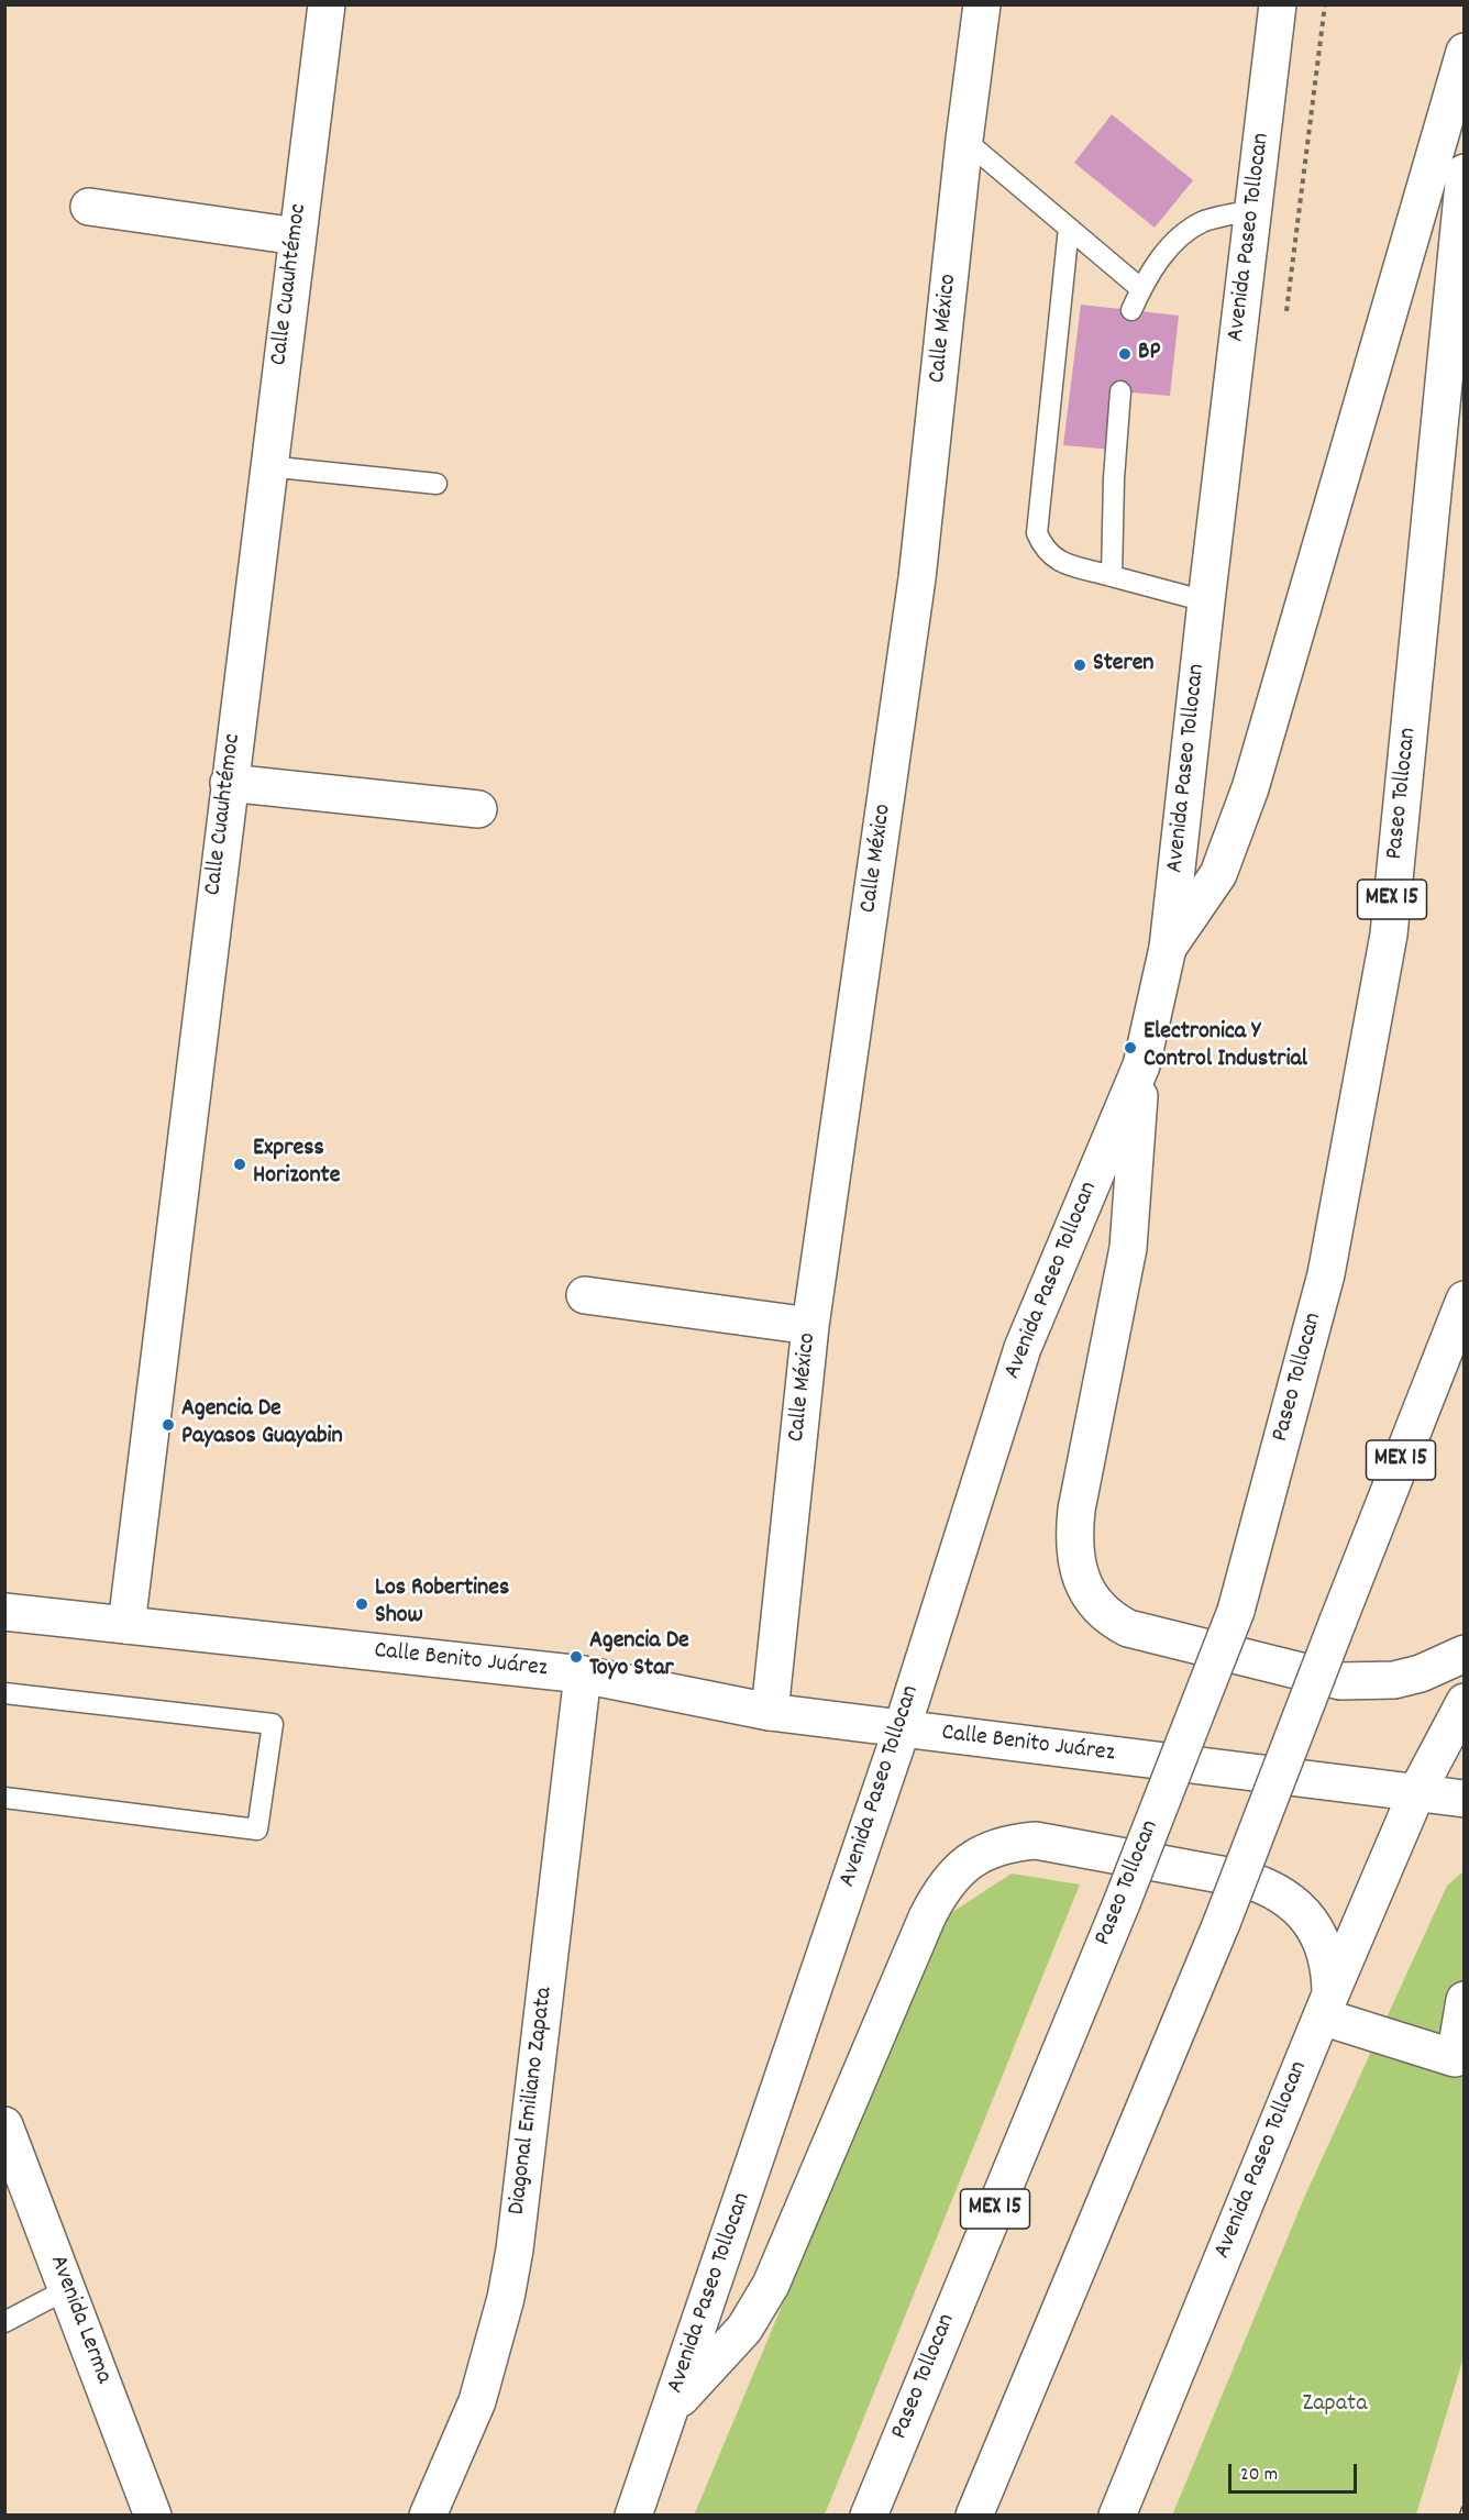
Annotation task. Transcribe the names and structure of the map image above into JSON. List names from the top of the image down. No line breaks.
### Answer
{"streets":{"main road":["Avenida Paseo Tollocan","Calle Cuauhtémoc","Calle México","Paseo Tollocan","MEX 15","Calle Benito Juárez","Diagonal Emiliano Zapata","Avenida Lerma"]},"crossings":[["Avenida Paseo Tollocan","Calle Benito Juárez"],["Calle Cuauhtémoc","Calle Benito Juárez"],["Calle México","Calle Benito Juárez"],["Calle Benito Juárez","Diagonal Emiliano Zapata"]],"parks":["Zapata"],"places":["BP","Steren","Electronica Y Control Industrial","Express Horizonte","Agencia De Payasos Guayabin","Los Robertines Show","Agencia De Toyo Star"],"scale_bar":"20 m"}
